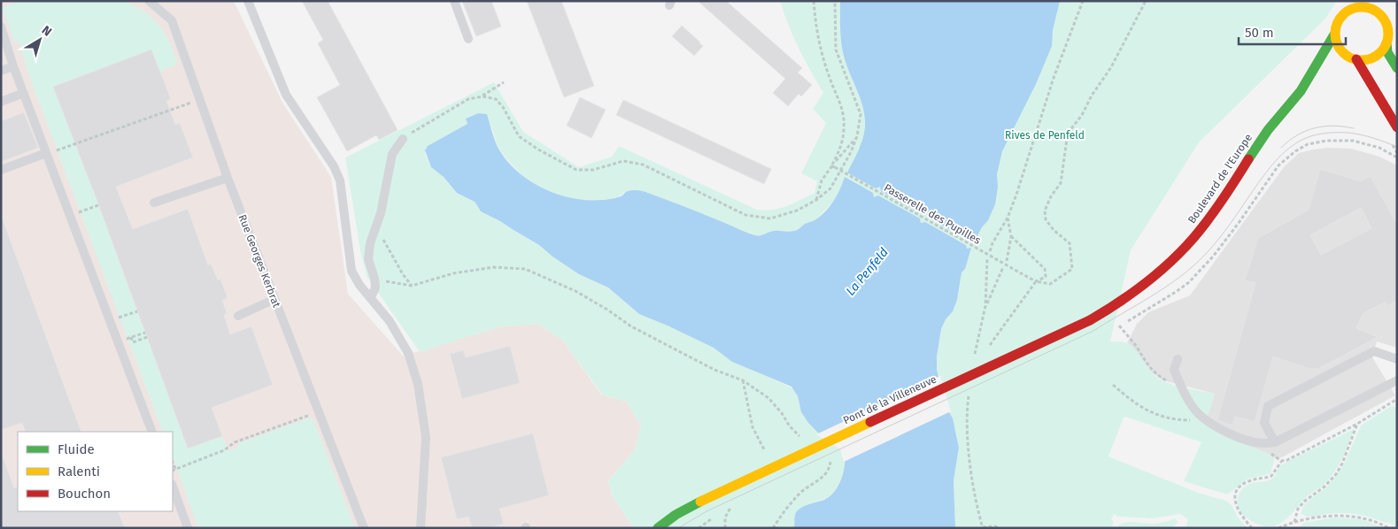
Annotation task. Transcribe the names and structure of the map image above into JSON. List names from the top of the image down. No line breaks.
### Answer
{"streets":{"main road":["Boulevard de l'Europe","Pont de la Villeneuve"],"lane":["Rue Georges Kerbrat"],"path":["Passerelle des Pupilles"]},"crossings":[["Boulevard de l'Europe","Pont de la Villeneuve"]],"water":["La Penfeld"],"parks":["Rives de Penfeld"],"legend":["Fluide","Ralenti","Bouchon"],"scale_bar":"50 m","north":"top right"}
